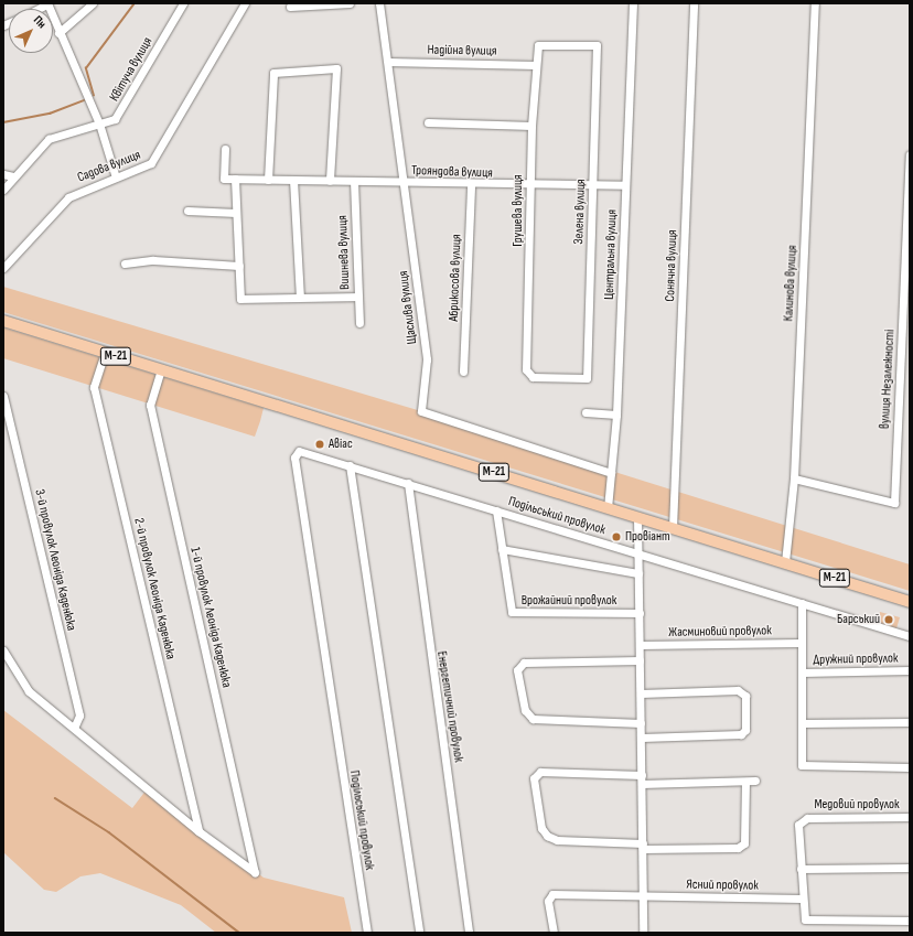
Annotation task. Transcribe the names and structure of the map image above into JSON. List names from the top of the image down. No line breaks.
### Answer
{"streets":{"highway":["М-21"],"street":["Надійна вулиця","Квітуча вулиця","Садова вулиця","Трояндова вулиця","Грушева вулиця","Зелена вулиця","Вишнева вулиця","Центральна вулиця","Сонячна вулиця","Абрикосова вулиця","Калинова вулиця","Щаслива вулиця","вулиця Незалежності","Подільський провулок","3-й провулок Леоніда Каденюка","2-й провулок Леоніда Каденюка","Врожайний провулок","1-й провулок Леоніда Каденюка","Жасминовий провулок","Дружний провулок","Енергетичний провулок","Медовий провулок","Ясний провулок"]},"crossings":[["Надійна вулиця","Грушева вулиця"],["Надійна вулиця","Щаслива вулиця"],["Трояндова вулиця","Грушева вулиця"],["Трояндова вулиця","Зелена вулиця"],["Трояндова вулиця","Вишнева вулиця"],["Трояндова вулиця","Центральна вулиця"],["Трояндова вулиця","Абрикосова вулиця"],["Трояндова вулиця","Щаслива вулиця"],["Грушева вулиця","Зелена вулиця"],["Центральна вулиця","Щаслива вулиця"],["Центральна вулиця","М-21"],["Сонячна вулиця","М-21"],["Калинова вулиця","М-21"],["Калинова вулиця","вулиця Незалежності"],["М-21","2-й провулок Леоніда Каденюка"],["М-21","1-й провулок Леоніда Каденюка"],["Подільський провулок","Врожайний провулок"],["Подільський провулок","Енергетичний провулок"],["2-й провулок Леоніда Каденюка","1-й провулок Леоніда Каденюка"],["Медовий провулок","Ясний провулок"]],"places":["Авіас","Провіант","Барський"],"north":"top right"}
